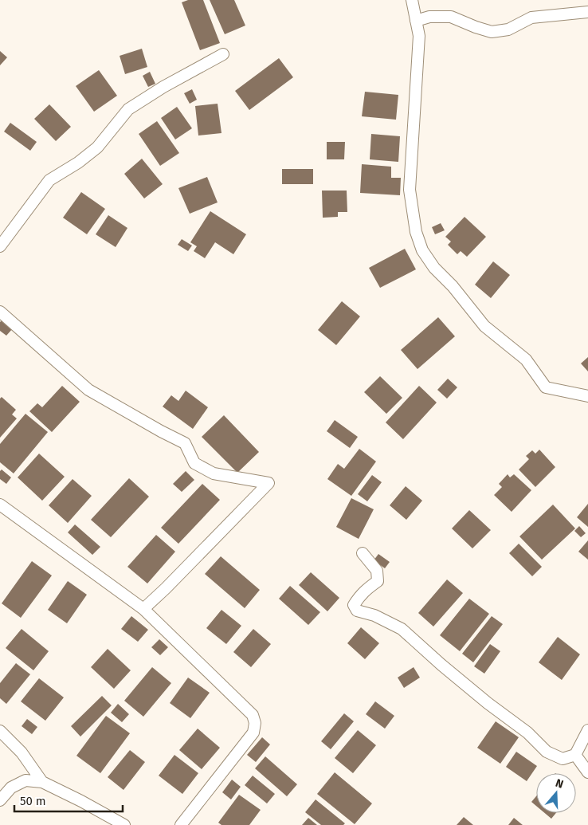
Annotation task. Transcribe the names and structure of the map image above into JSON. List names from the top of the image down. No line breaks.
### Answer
{"scale_bar":"50 m","north":"top"}
